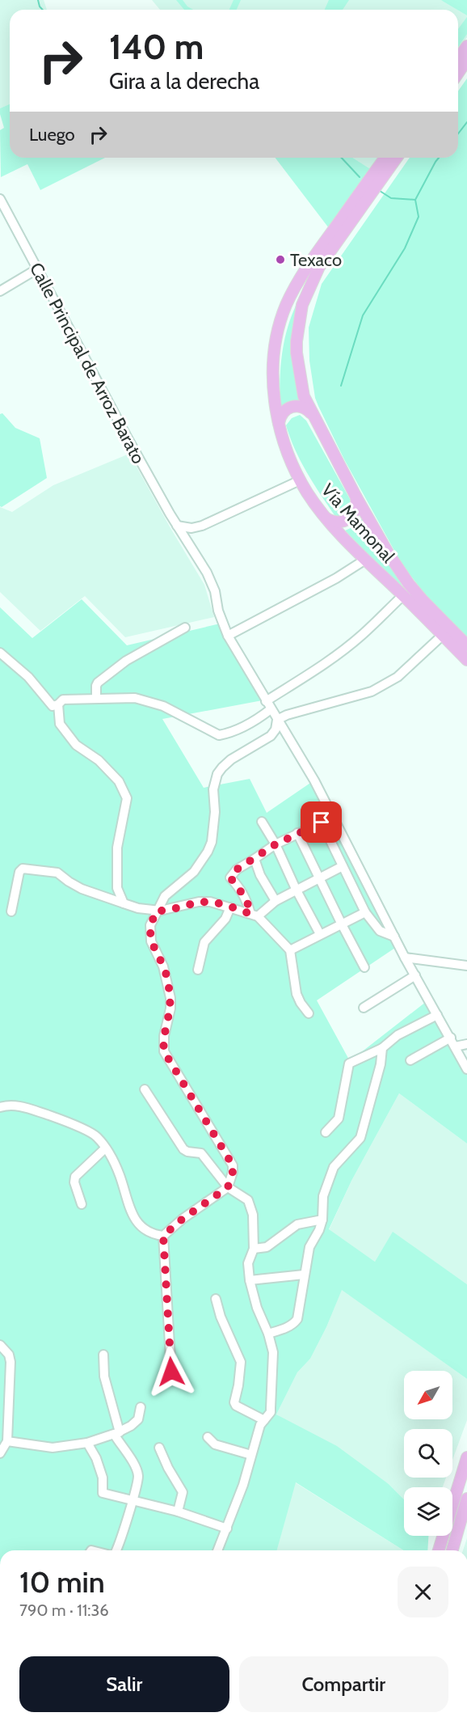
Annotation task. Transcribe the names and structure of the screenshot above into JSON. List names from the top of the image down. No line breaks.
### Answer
{"streets":{"main road":["Vía Mamonal"],"street":["Calle Principal de Arroz Barato"]},"places":["Texaco"],"north":"bottom left","page":{"turn":["140 m","Gira a la derecha"],"then":"Luego","heading":["10 min","790 m · 11:36"],"buttons":["Salir","Compartir"]}}
